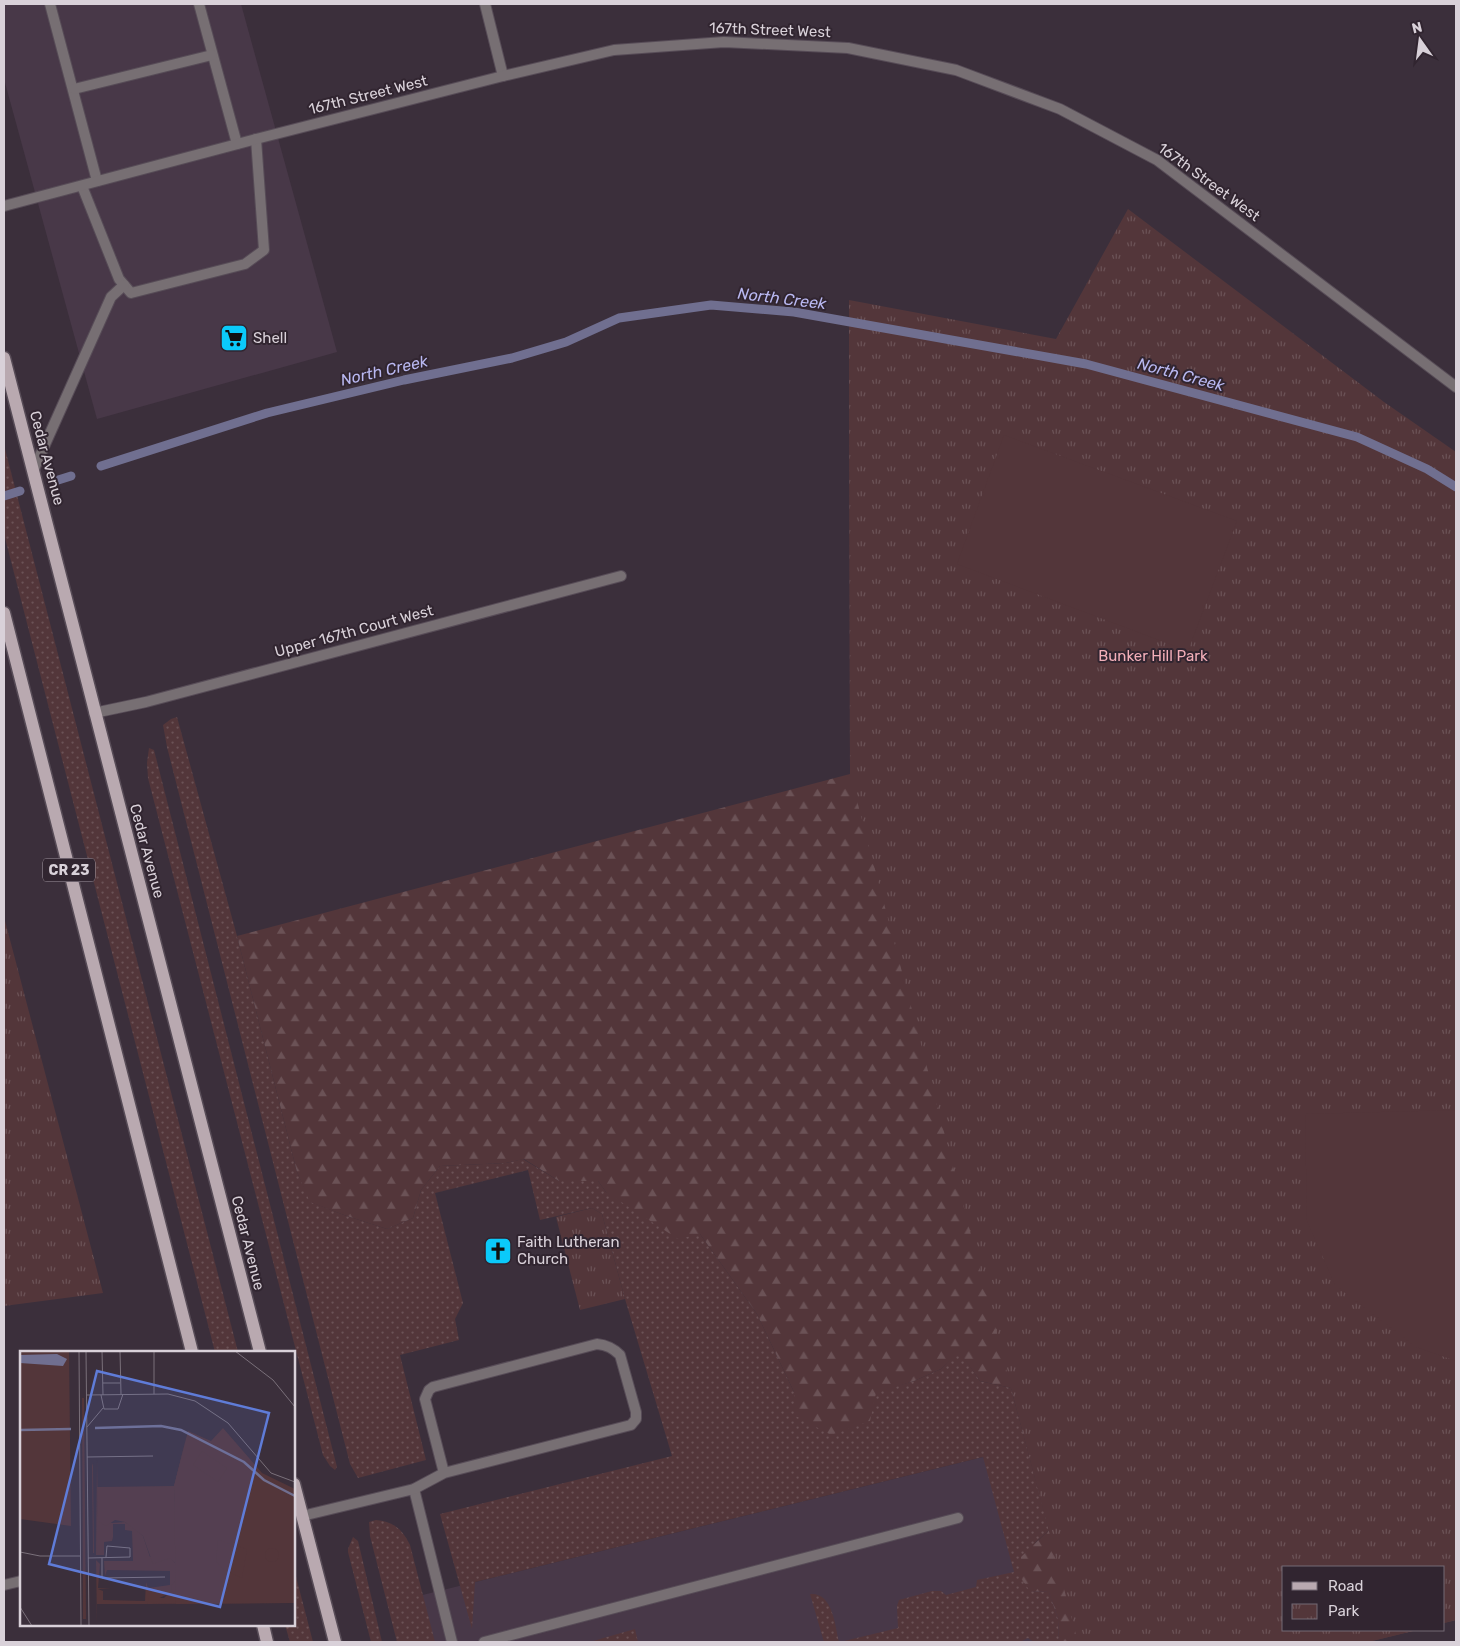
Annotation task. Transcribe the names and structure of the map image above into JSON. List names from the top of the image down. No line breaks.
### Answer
{"streets":{"main road":["Cedar Avenue","CR 23"],"street":["167th Street West","Upper 167th Court West"]},"crossings":[["Cedar Avenue","Upper 167th Court West"]],"water":["North Creek"],"parks":["Bunker Hill Park"],"places":{"supermarket":["Shell"],"church":["Faith Lutheran Church"]},"legend":["Road","Park"],"north":"top"}
